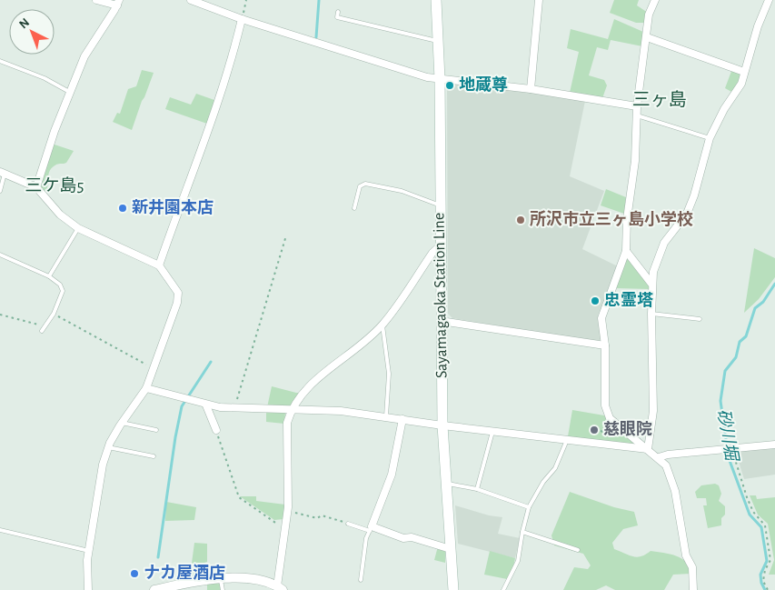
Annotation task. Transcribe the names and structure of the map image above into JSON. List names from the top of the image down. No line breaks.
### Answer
{"streets":{"main road":["Sayamagaoka Station Line"]},"districts":["三ヶ島","三ケ島5"],"water":["砂川堀"],"places":["地蔵尊","新井園本店","所沢市立三ヶ島小学校","忠霊塔","慈眼院","ナカ屋酒店"],"north":"top left"}
